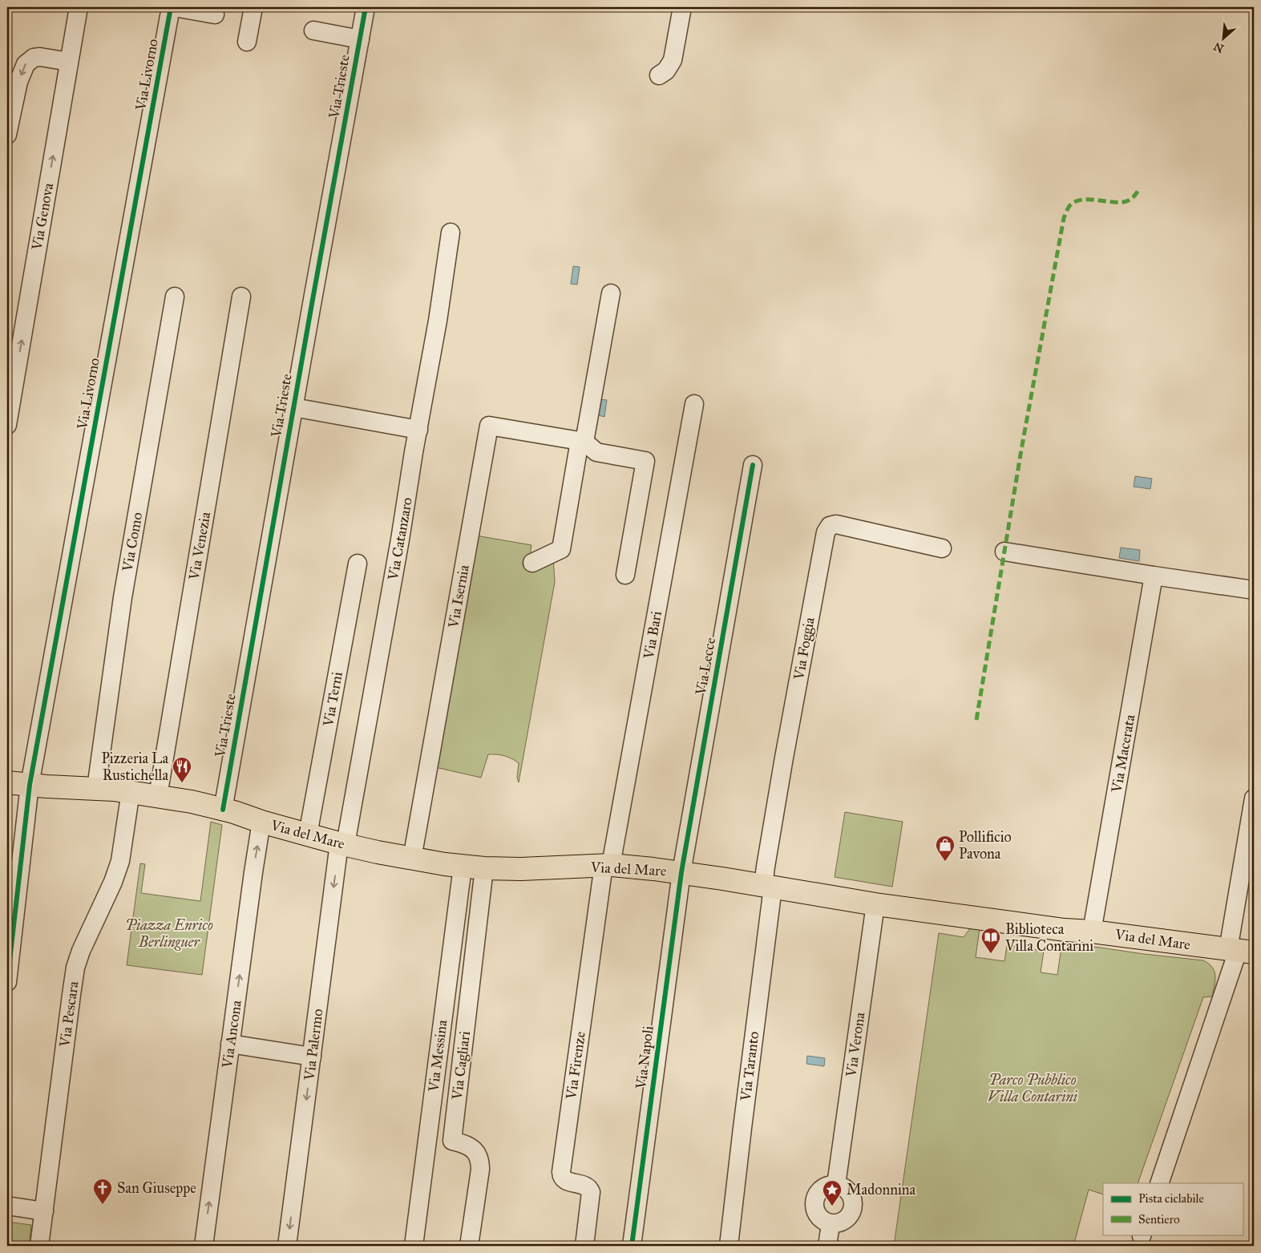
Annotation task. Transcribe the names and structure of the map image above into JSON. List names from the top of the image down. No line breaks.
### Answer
{"streets":{"main road":["Via del Mare"],"street":["Via Livorno","Via Trieste","Via Genova","Via Catanzaro","Via Como","Via Venezia","Via Isernia","Via Bari","Via Foggia","Via Lecce","Via Terni","Via Macerata","Via Pescara","Via Ancona","Via Palermo","Via Verona","Via Messina","Via Napoli","Via Cagliari","Via Firenze","Via Taranto"]},"crossings":[["Via Livorno","Via del Mare"],["Via Trieste","Via Catanzaro"],["Via Trieste","Via del Mare"],["Via Catanzaro","Via del Mare"],["Via Catanzaro","Via Palermo"],["Via Como","Via del Mare"],["Via Venezia","Via del Mare"],["Via Isernia","Via del Mare"],["Via Bari","Via del Mare"],["Via Bari","Via Firenze"],["Via Foggia","Via del Mare"],["Via Foggia","Via Taranto"],["Via Lecce","Via del Mare"],["Via Lecce","Via Napoli"],["Via Terni","Via del Mare"],["Via Macerata","Via del Mare"],["Via del Mare","Via Pescara"],["Via del Mare","Via Ancona"],["Via del Mare","Via Palermo"],["Via del Mare","Via Verona"],["Via del Mare","Via Messina"],["Via del Mare","Via Napoli"],["Via del Mare","Via Cagliari"],["Via del Mare","Via Firenze"],["Via del Mare","Via Taranto"]],"one_way":["Via Genova","Via Ancona","Via Palermo"],"parks":["Piazza Enrico Berlinguer","Parco Pubblico Villa Contarini"],"places":{"restaurant":["Pizzeria La Rustichella"],"shop":["Pollificio Pavona"],"library":["Biblioteca Villa Contarini"],"church":["San Giuseppe"],"place":["Madonnina"]},"legend":["Pista ciclabile","Sentiero"],"north":"bottom left"}
